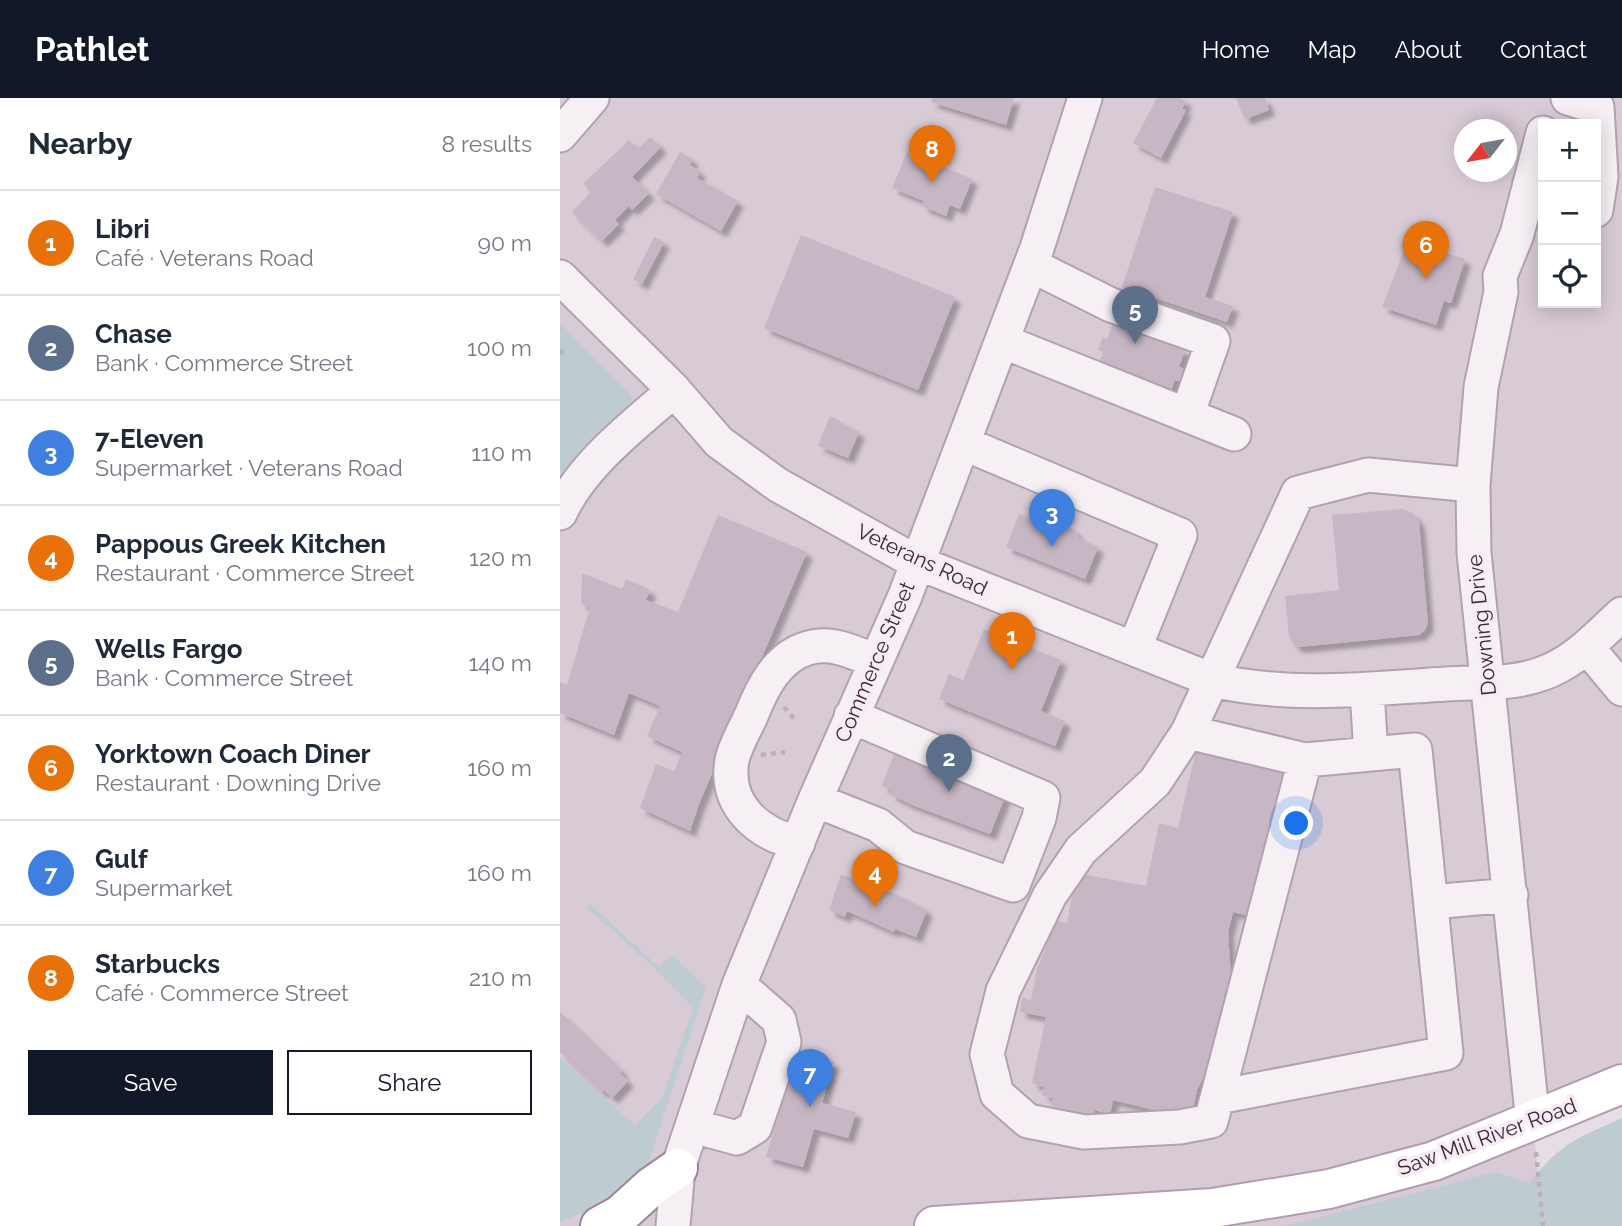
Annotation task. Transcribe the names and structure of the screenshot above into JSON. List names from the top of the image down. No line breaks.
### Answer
{"streets":{"main road":["Saw Mill River Road"],"street":["Veterans Road","Downing Drive","Commerce Street"]},"crossings":[["Veterans Road","Downing Drive"],["Veterans Road","Commerce Street"],["Downing Drive","Saw Mill River Road"]],"north":"bottom left","page":{"header":"Pathlet","nav":["Home","Map","About","Contact"],"heading":["Nearby","8 results"],"map_buttons":["+","−"],"pins":["8","6","5","3","1","2","4","7"],"list":[{"mark":"1","name":"Libri","note":"Café · Veterans Road","value":"90 m"},{"mark":"2","name":"Chase","note":"Bank · Commerce Street","value":"100 m"},{"mark":"3","name":"7-Eleven","note":"Supermarket · Veterans Road","value":"110 m"},{"mark":"4","name":"Pappous Greek Kitchen","note":"Restaurant · Commerce Street","value":"120 m"},{"mark":"5","name":"Wells Fargo","note":"Bank · Commerce Street","value":"140 m"},{"mark":"6","name":"Yorktown Coach Diner","note":"Restaurant · Downing Drive","value":"160 m"},{"mark":"7","name":"Gulf","note":"Supermarket","value":"160 m"},{"mark":"8","name":"Starbucks","note":"Café · Commerce Street","value":"210 m"}],"buttons":["Save","Share"]}}
